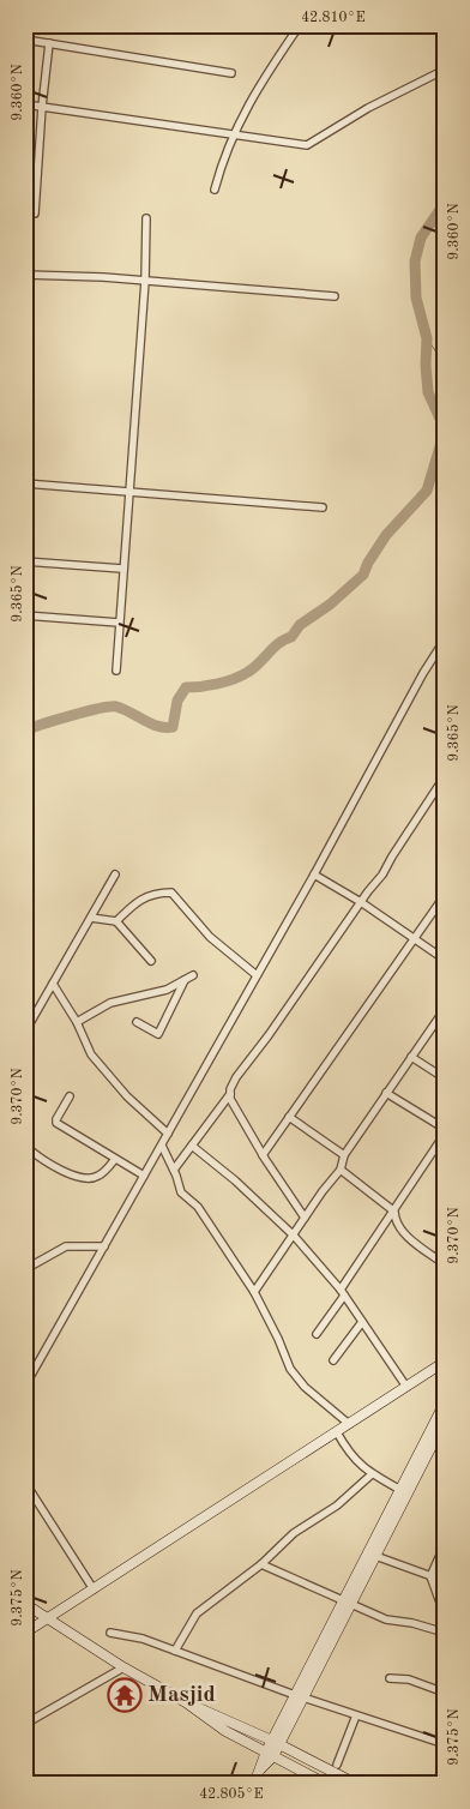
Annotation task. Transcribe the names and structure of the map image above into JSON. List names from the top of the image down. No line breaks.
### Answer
{"places":{"temple":["Masjid"]},"coordinates":["42.810°E","9.360°N","9.365°N","9.370°N","9.375°N","42.805°E"]}
